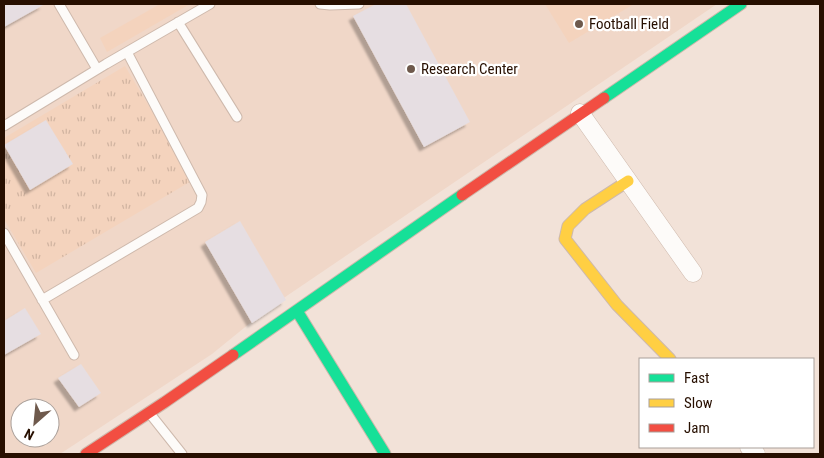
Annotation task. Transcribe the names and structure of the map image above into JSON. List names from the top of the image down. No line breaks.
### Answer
{"places":["Football Field","Research Center"],"legend":["Fast","Slow","Jam"],"north":"bottom left"}
